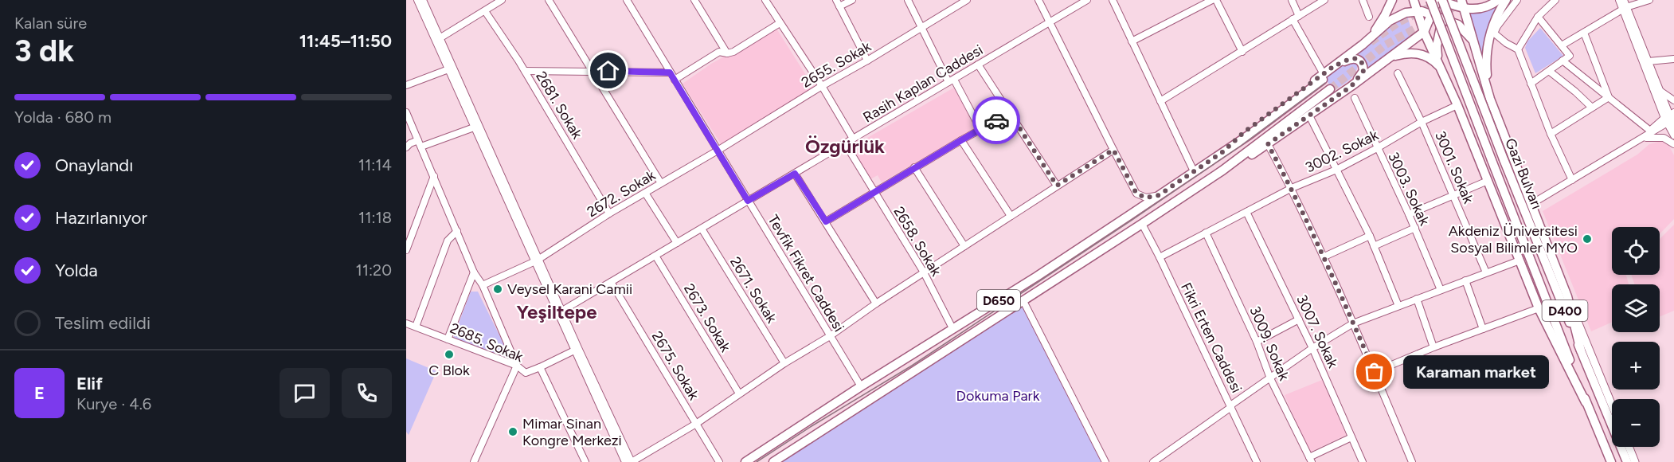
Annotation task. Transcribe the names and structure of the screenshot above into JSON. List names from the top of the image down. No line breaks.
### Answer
{"streets":{"highway":["Gazi Bulvarı","D650","D400"],"street":["2655. Sokak","Rasih Kaplan Caddesi","2681. Sokak","3002. Sokak","3001. Sokak","3003. Sokak","2672. Sokak","2658. Sokak","Tevfik Fikret Caddesi","2671. Sokak","2673. Sokak","3007. Sokak","Fikri Erten Caddesi","2685. Sokak","3009. Sokak","2675. Sokak"]},"crossings":[["2655. Sokak","2672. Sokak"],["2655. Sokak","Tevfik Fikret Caddesi"],["Rasih Kaplan Caddesi","2658. Sokak"],["Rasih Kaplan Caddesi","Tevfik Fikret Caddesi"],["Rasih Kaplan Caddesi","2671. Sokak"],["Rasih Kaplan Caddesi","2673. Sokak"],["Rasih Kaplan Caddesi","2675. Sokak"],["2681. Sokak","2672. Sokak"],["3002. Sokak","3001. Sokak"],["3002. Sokak","3003. Sokak"],["3002. Sokak","3007. Sokak"],["3002. Sokak","Fikri Erten Caddesi"],["3002. Sokak","3009. Sokak"],["2672. Sokak","Tevfik Fikret Caddesi"],["2658. Sokak","D650"],["Tevfik Fikret Caddesi","D650"],["D650","Fikri Erten Caddesi"]],"districts":["Özgürlük","Yeşiltepe"],"parks":["Dokuma Park"],"places":["Akdeniz Üniversitesi Sosyal Bilimler MYO","Veysel Karani Camii","C Blok","Karaman market","Mimar Sinan Kongre Merkezi"],"page":{"heading":["3 dk","Kalan süre","11:45–11:50"],"panel":["Elif","Kurye · 4.6"],"bar":"Yolda · 680 m","list":[["Onaylandı","11:14"],["Hazırlanıyor","11:18"],["Yolda","11:20"],"Teslim edildi"],"map_buttons":["+","−"],"bubble":"Karaman market","round":"E"}}
